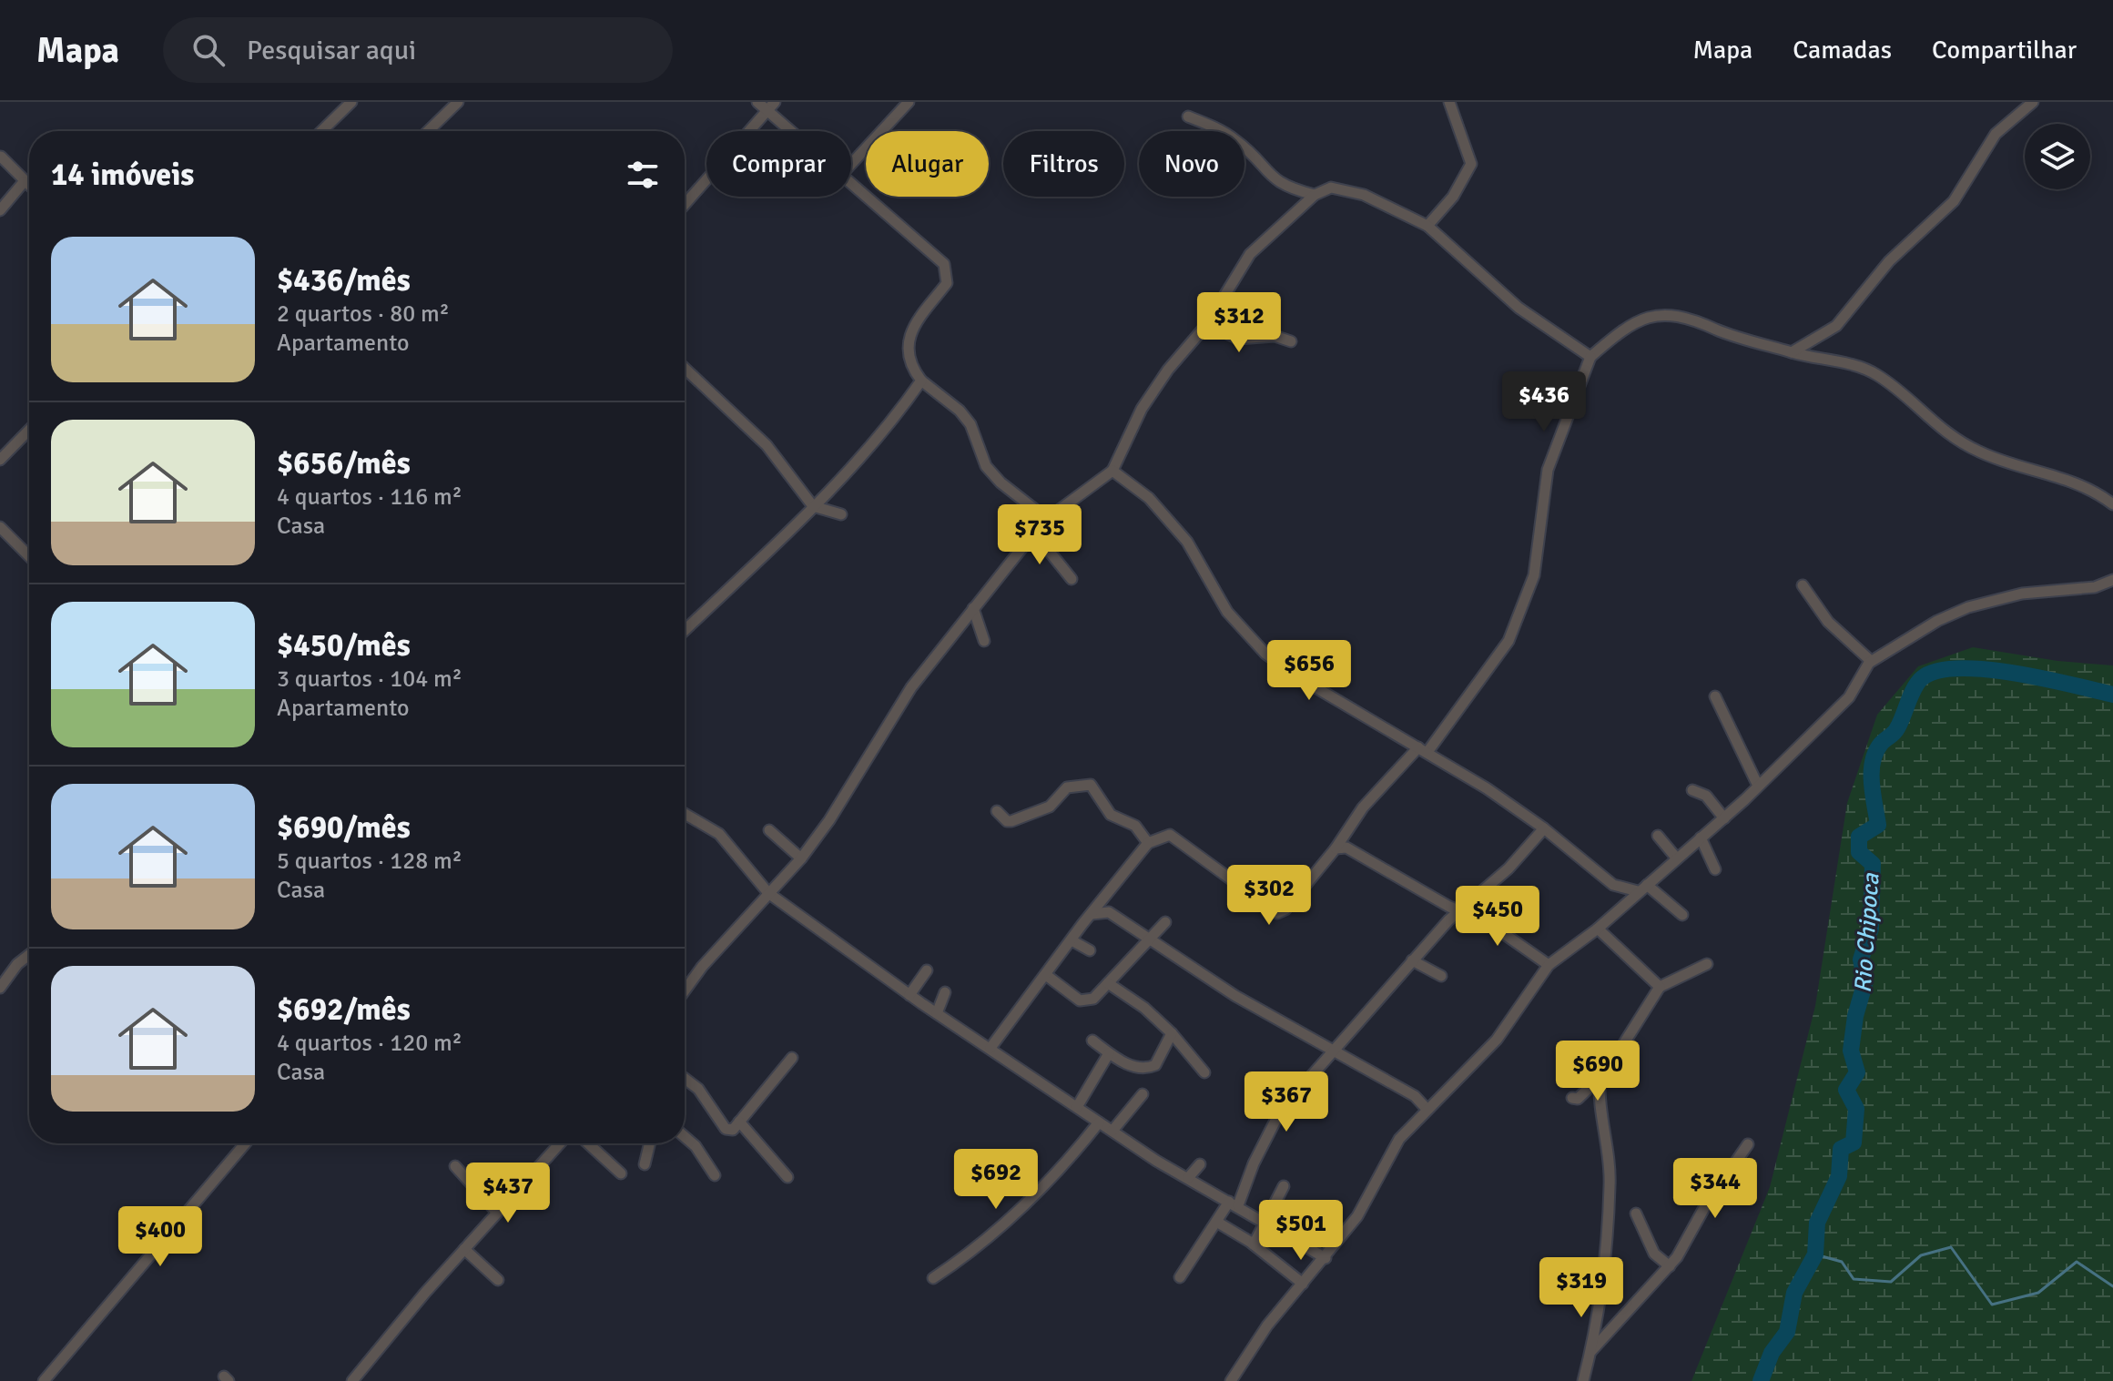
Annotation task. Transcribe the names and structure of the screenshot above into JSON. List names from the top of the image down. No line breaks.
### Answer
{"water":["Rio Chipoca"],"page":{"header":"Mapa","search":"Pesquisar aqui","nav":["Mapa","Camadas","Compartilhar"],"chip":["Comprar","Alugar","Filtros","Novo"],"heading":"14 imóveis","list":[{"name":"$436/mês","note":"2 quartos · 80 m² · Apartamento"},{"name":"$656/mês","note":"4 quartos · 116 m² · Casa"},{"name":"$450/mês","note":"3 quartos · 104 m² · Apartamento"},{"name":"$690/mês","note":"5 quartos · 128 m² · Casa"},{"name":"$692/mês","note":"4 quartos · 120 m² · Casa"}],"price":["$312","$436","$735","$656","$302","$450","$690","$367","$692","$344","$437","$501","$400","$319"]}}
